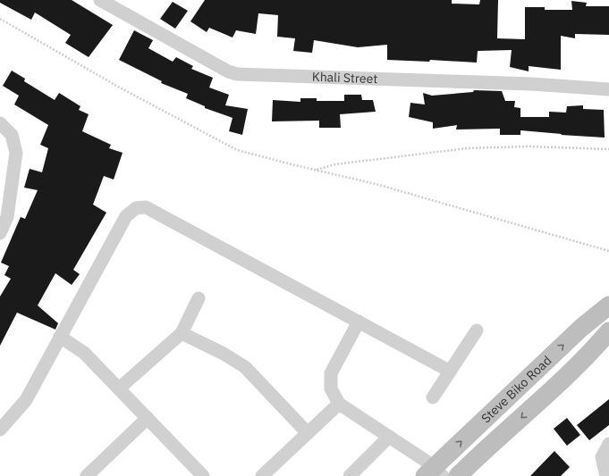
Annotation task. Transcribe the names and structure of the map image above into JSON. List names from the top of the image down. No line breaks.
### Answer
{"streets":{"street":["Khali Street","Steve Biko Road"]}}
